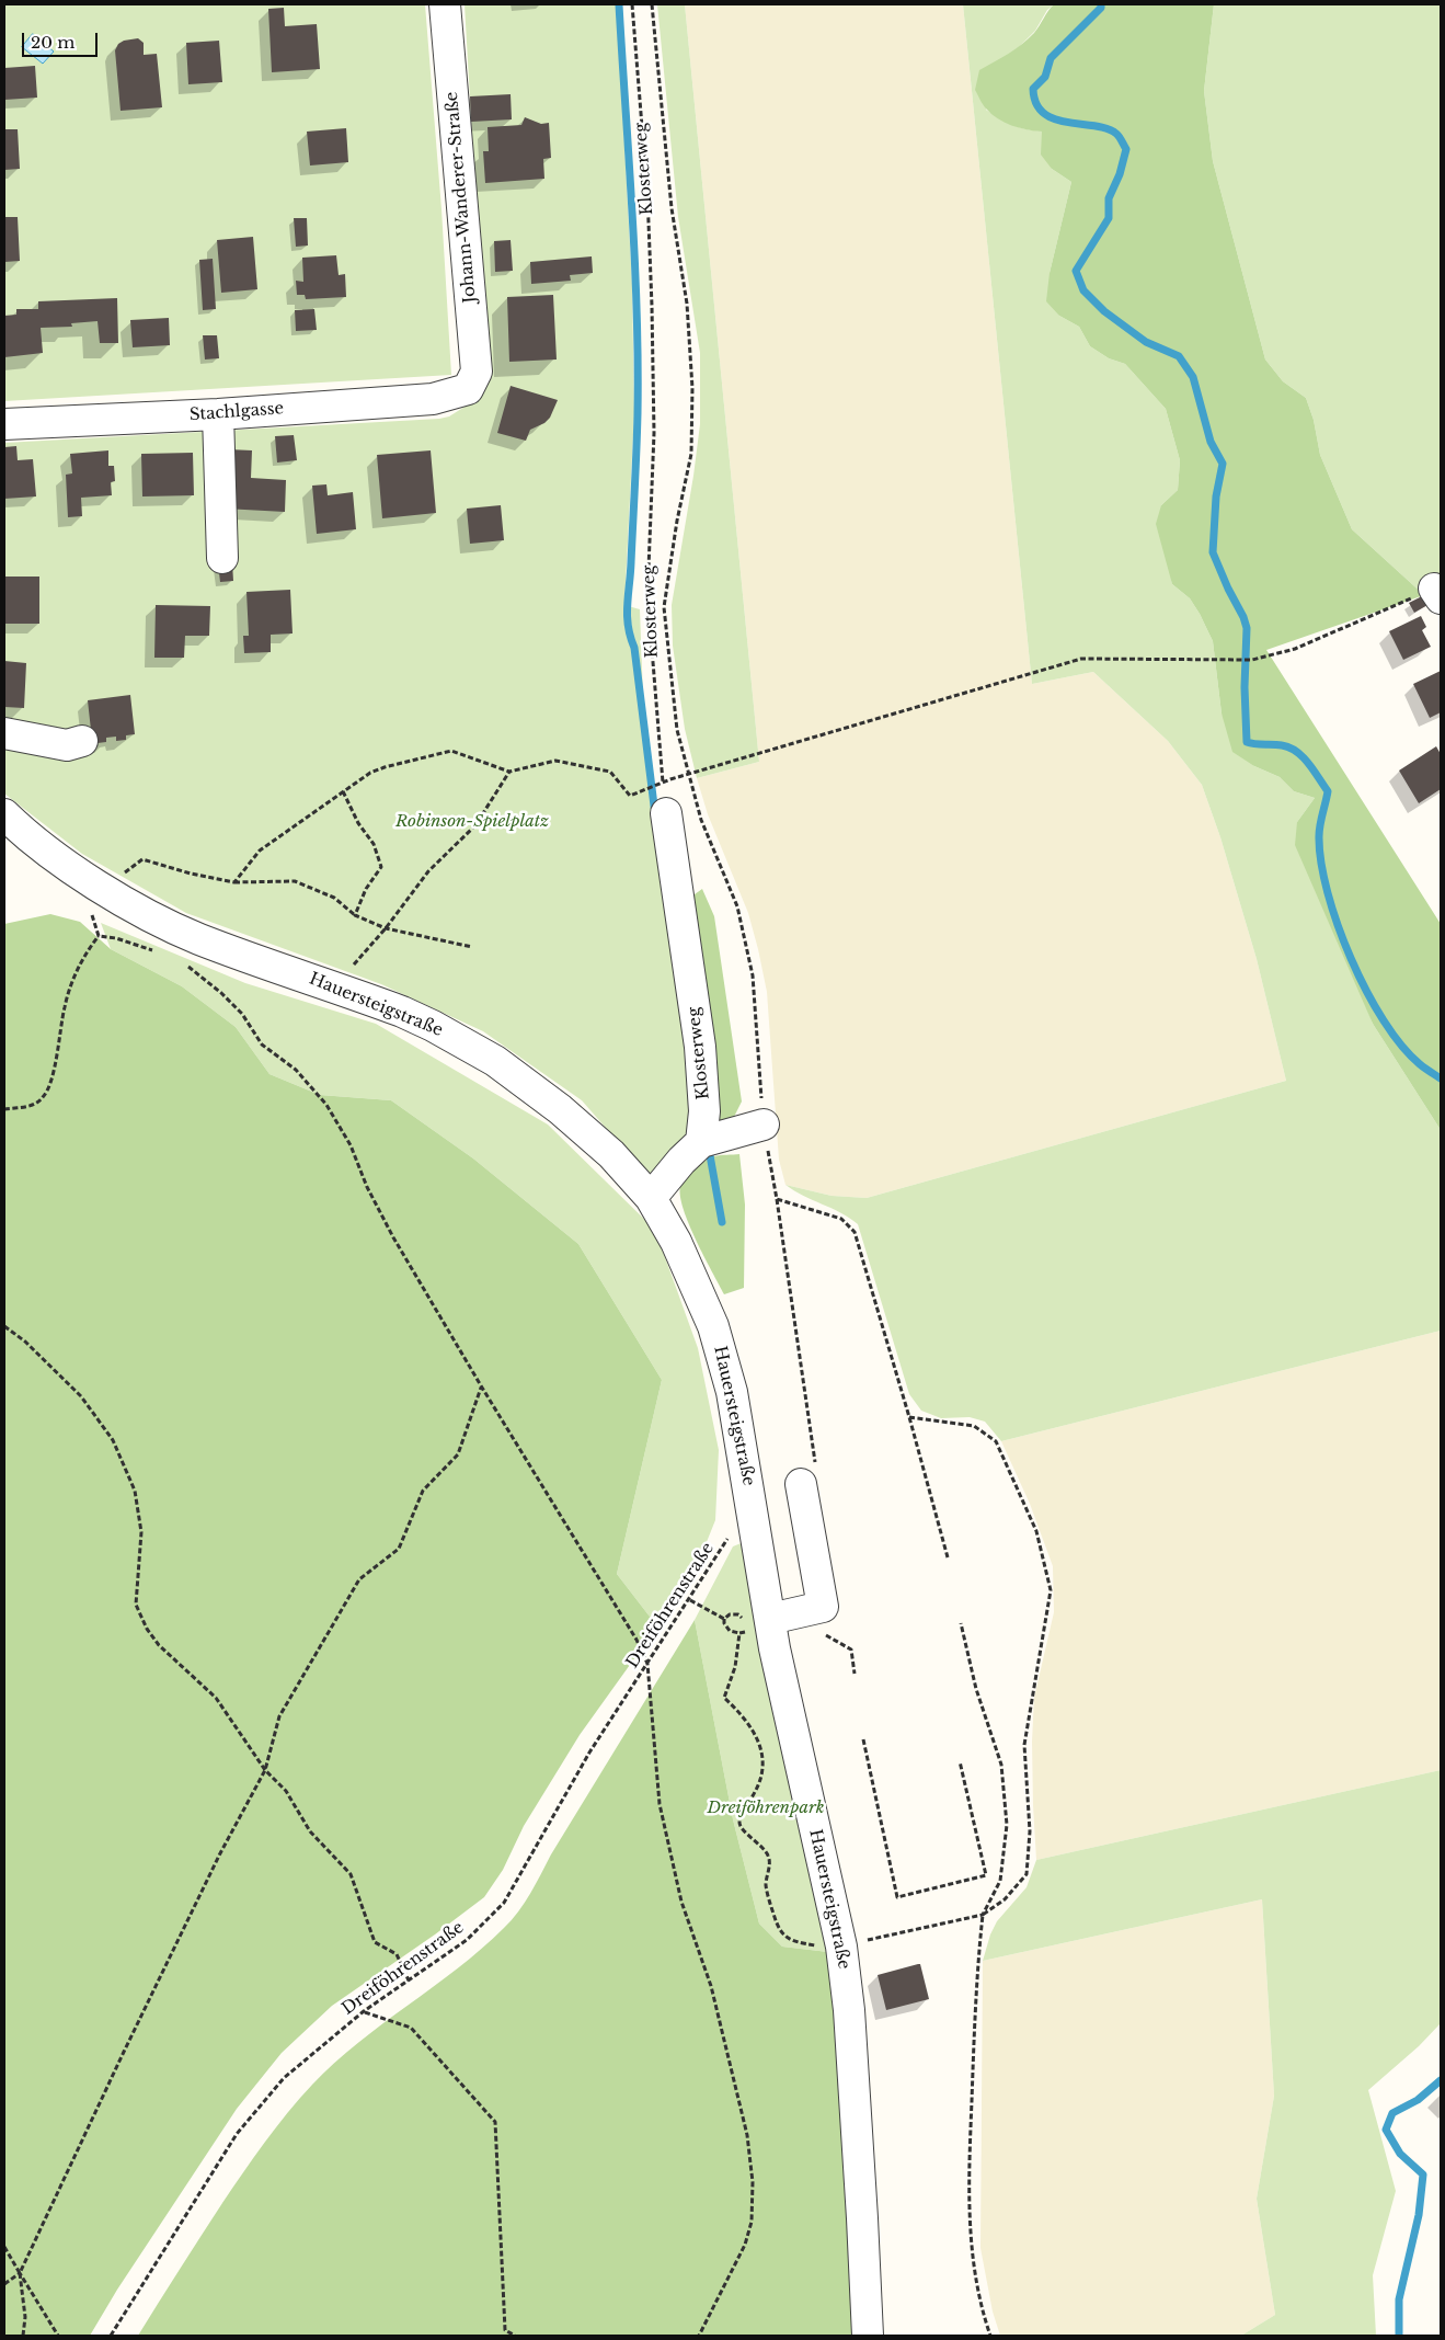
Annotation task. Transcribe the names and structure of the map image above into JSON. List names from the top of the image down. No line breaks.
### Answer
{"streets":{"street":["Klosterweg","Johann-Wanderer-Straße","Stachlgasse","Hauersteigstraße"],"path":["Dreiföhrenstraße"]},"crossings":[["Johann-Wanderer-Straße","Stachlgasse"]],"parks":["Robinson-Spielplatz","Dreiföhrenpark"],"scale_bar":"20 m"}
